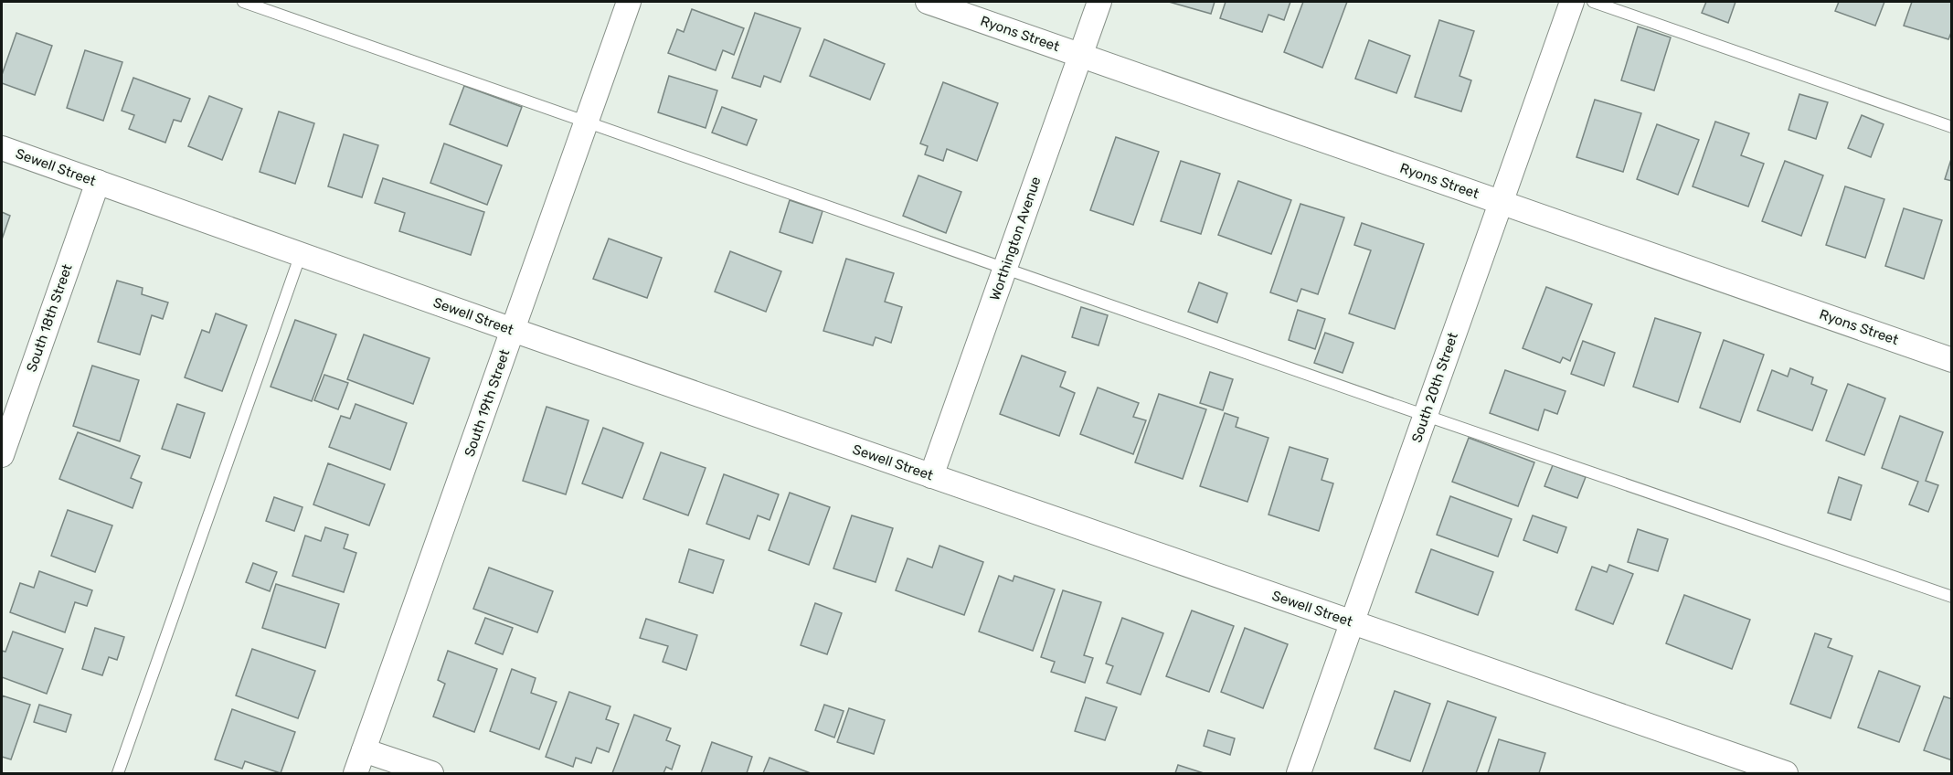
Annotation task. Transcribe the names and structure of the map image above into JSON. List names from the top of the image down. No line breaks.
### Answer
{"streets":{"street":["Ryons Street","Sewell Street","Worthington Avenue","South 18th Street","South 20th Street","South 19th Street"]},"crossings":[["Ryons Street","Worthington Avenue"],["Ryons Street","South 20th Street"],["Sewell Street","Worthington Avenue"],["Sewell Street","South 18th Street"],["Sewell Street","South 20th Street"],["Sewell Street","South 19th Street"]]}
